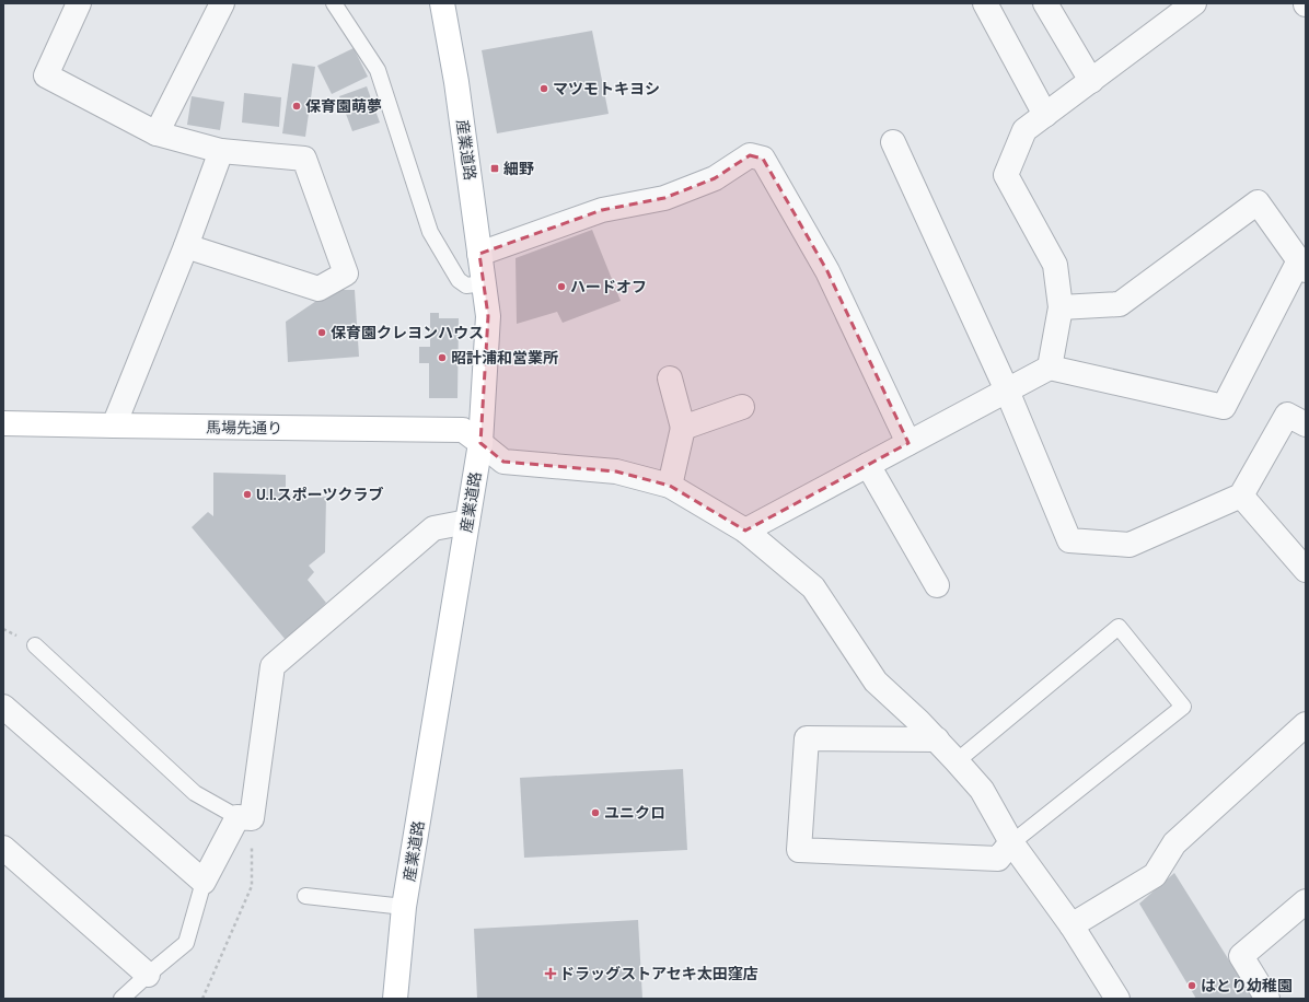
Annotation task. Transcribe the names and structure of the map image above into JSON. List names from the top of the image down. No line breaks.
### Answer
{"streets":{"main road":["産業道路","馬場先通り"]},"crossings":[["産業道路","馬場先通り"]],"places":{"other":["マツモトキヨシ","保育園萌夢","ハードオフ","保育園クレヨンハウス","昭計浦和営業所","U.I.スポーツクラブ","ユニクロ","はとり幼稚園"],"transit":["細野"],"health":["ドラッグストアセキ太田窪店"]}}
